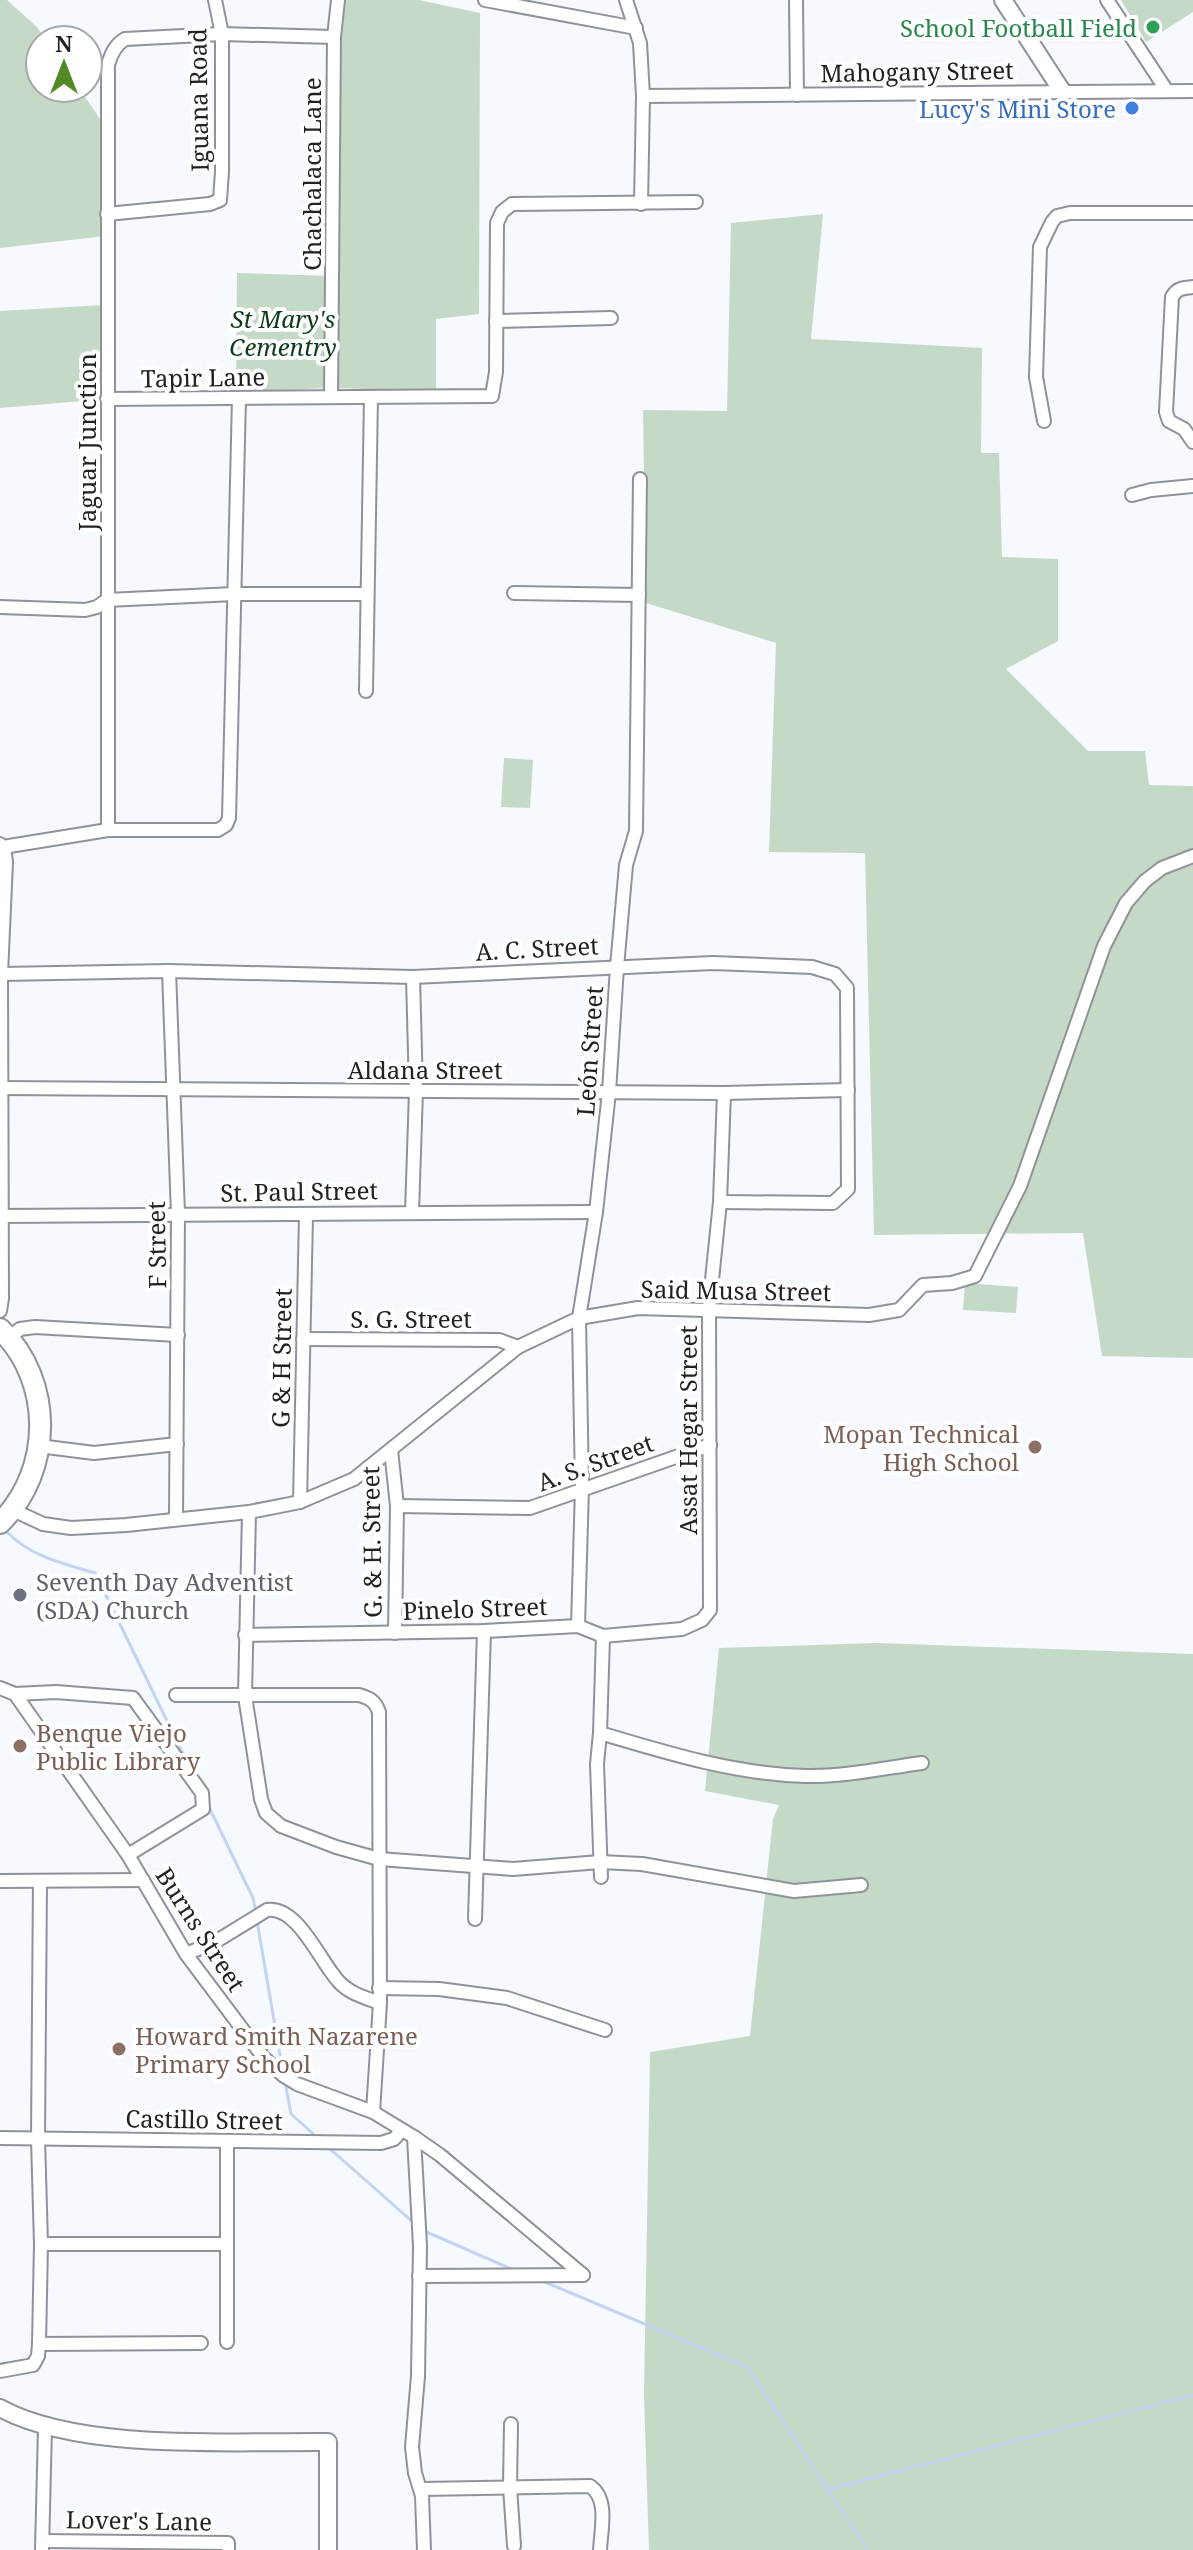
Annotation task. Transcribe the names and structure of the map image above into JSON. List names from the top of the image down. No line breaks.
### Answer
{"streets":{"street":["Mahogany Street","Iguana Road","Chachalaca Lane","Tapir Lane","Jaguar Junction","A. C. Street","León Street","Aldana Street","St. Paul Street","F Street","Said Musa Street","S. G. Street","G & H Street","Assat Hegar Street","A. S. Street","G. & H. Street","Pinelo Street","Burns Street","Castillo Street","Lover's Lane"]},"crossings":[["Iguana Road","Jaguar Junction"],["Chachalaca Lane","Tapir Lane"],["Tapir Lane","Jaguar Junction"],["A. C. Street","León Street"],["A. C. Street","Aldana Street"],["A. C. Street","F Street"],["A. C. Street","Assat Hegar Street"],["León Street","Aldana Street"],["León Street","St. Paul Street"],["León Street","Said Musa Street"],["León Street","A. S. Street"],["León Street","Pinelo Street"],["Aldana Street","F Street"],["Aldana Street","Assat Hegar Street"],["St. Paul Street","F Street"],["St. Paul Street","G & H Street"],["F Street","Said Musa Street"],["Said Musa Street","S. G. Street"],["Said Musa Street","G & H Street"],["Said Musa Street","Assat Hegar Street"],["Said Musa Street","G. & H. Street"],["S. G. Street","G & H Street"],["Assat Hegar Street","A. S. Street"],["Assat Hegar Street","Pinelo Street"],["A. S. Street","G. & H. Street"],["G. & H. Street","Pinelo Street"],["Burns Street","Castillo Street"]],"parks":["St Mary's Cementry"],"places":["School Football Field","Lucy's Mini Store","Mopan Technical High School","Seventh Day Adventist (SDA) Church","Benque Viejo Public Library","Howard Smith Nazarene Primary School"],"north":"top"}
